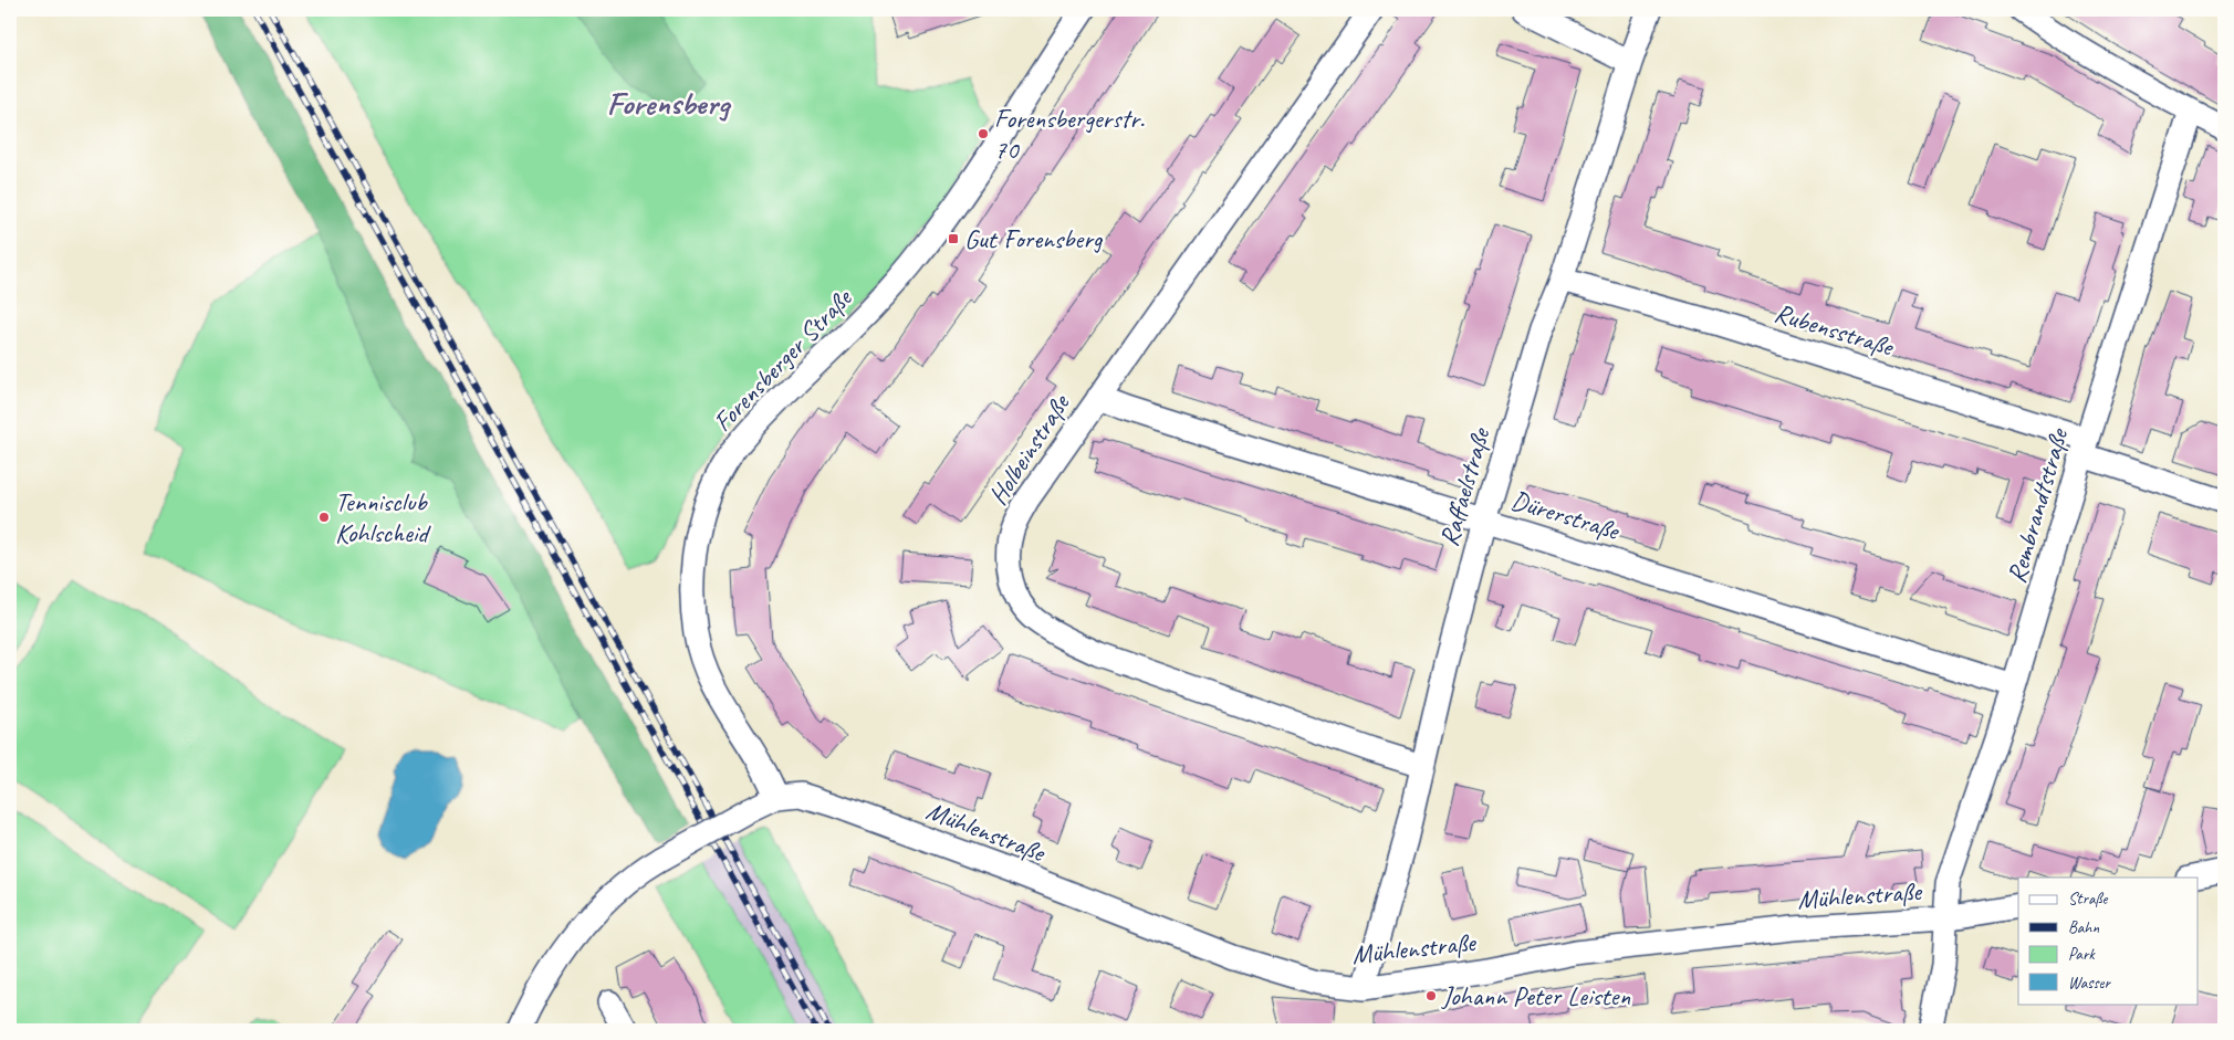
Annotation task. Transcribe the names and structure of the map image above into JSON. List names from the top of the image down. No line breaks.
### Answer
{"streets":{"street":["Rubensstraße","Forensberger Straße","Holbeinstraße","Raffaelstraße","Rembrandtstraße","Dürerstraße","Mühlenstraße"]},"crossings":[["Rubensstraße","Raffaelstraße"],["Rubensstraße","Rembrandtstraße"],["Forensberger Straße","Mühlenstraße"],["Holbeinstraße","Raffaelstraße"],["Holbeinstraße","Dürerstraße"],["Raffaelstraße","Dürerstraße"],["Raffaelstraße","Mühlenstraße"],["Rembrandtstraße","Dürerstraße"],["Rembrandtstraße","Mühlenstraße"]],"districts":["Forensberg"],"places":{"other":["Forensbergerstr. 70","Tennisclub Kohlscheid","Johann Peter Leisten"],"transit":["Gut Forensberg"]},"legend":["Straße","Bahn","Park","Wasser"]}
